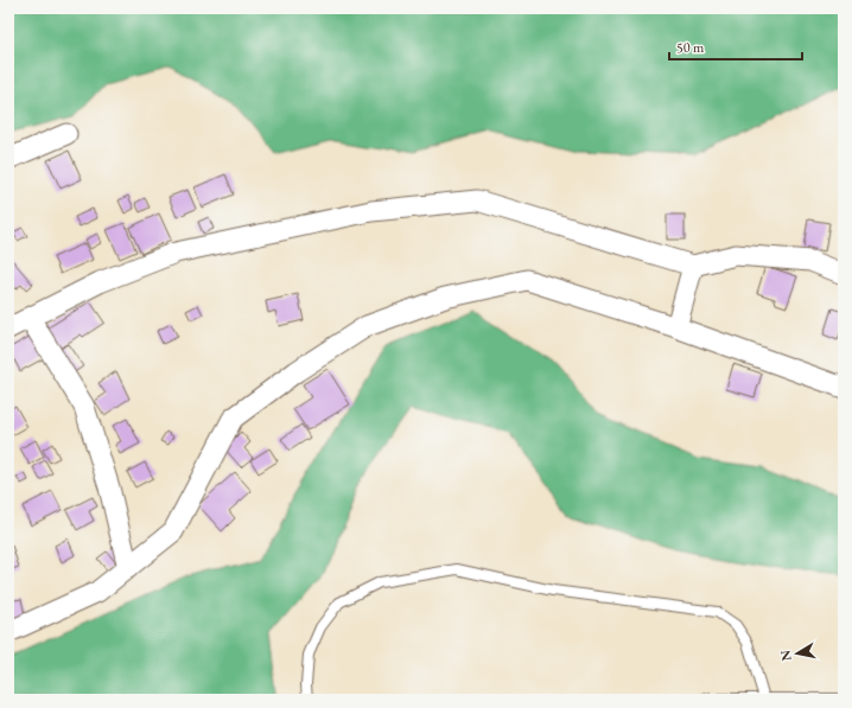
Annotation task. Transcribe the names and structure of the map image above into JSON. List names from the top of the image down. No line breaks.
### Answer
{"scale_bar":"50 m","north":"left"}
